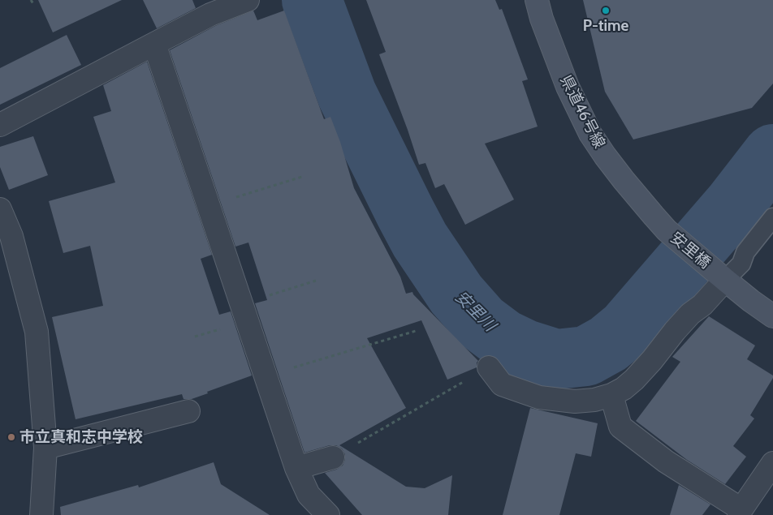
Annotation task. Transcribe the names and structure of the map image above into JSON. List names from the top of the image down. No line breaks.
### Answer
{"streets":{"main road":["県道46号線","安里橋"]},"crossings":[["県道46号線","安里橋"]],"water":["安里川"],"places":["P-time","市立真和志中学校"]}
